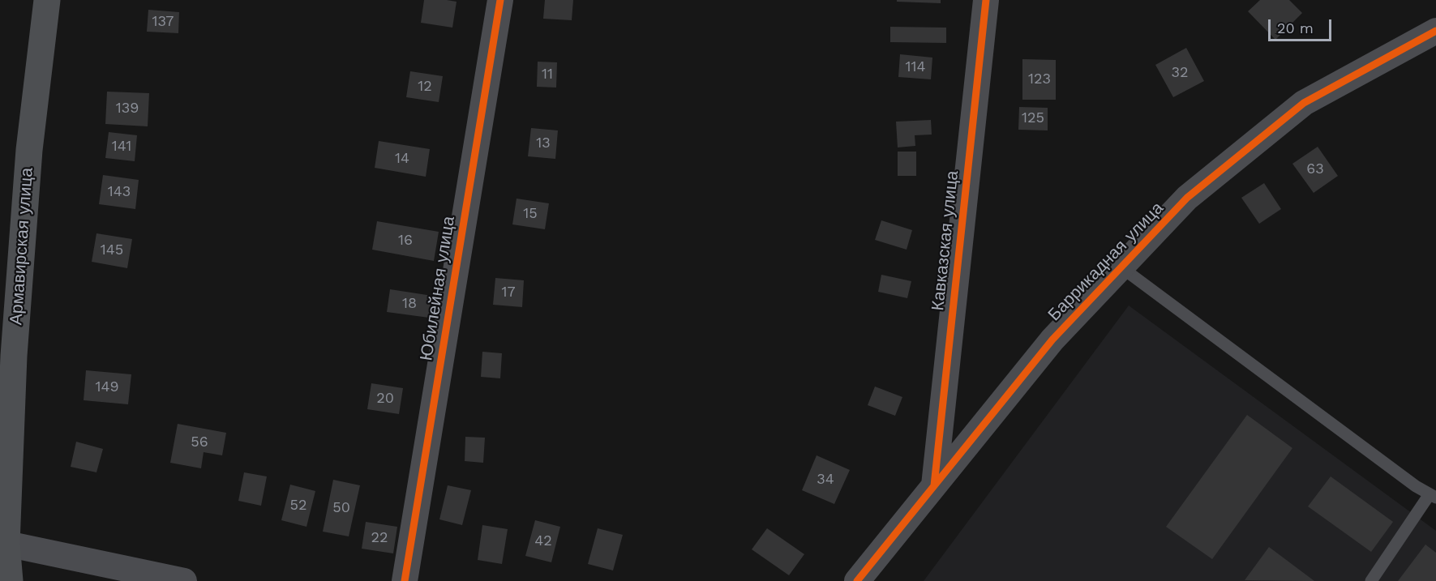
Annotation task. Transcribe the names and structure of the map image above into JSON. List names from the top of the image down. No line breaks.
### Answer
{"streets":{"main road":["Армавирская улица"],"street":["Кавказская улица","Баррикадная улица","Юбилейная улица"]},"crossings":[["Кавказская улица","Баррикадная улица"]],"house_numbers":["137","114","32","11","123","12","139","125","13","141","14","63","143","15","16","145","17","18","149","20","56","34","52","50","22","42"],"scale_bar":"20 m"}
